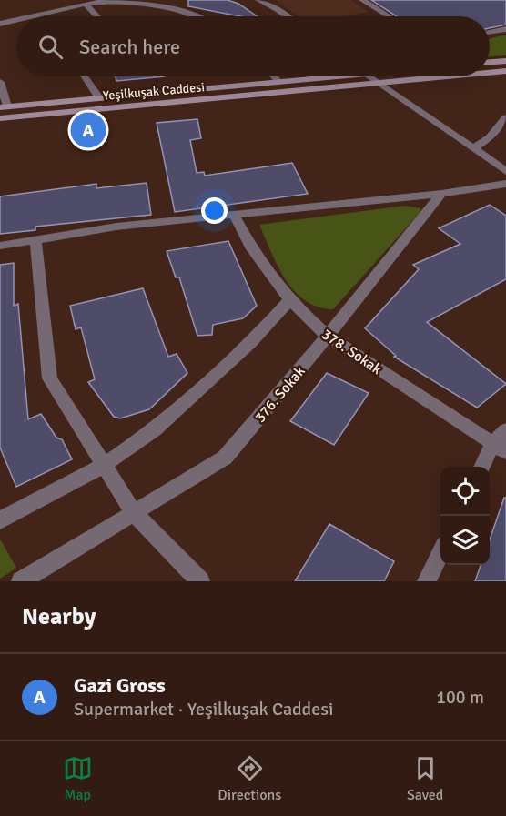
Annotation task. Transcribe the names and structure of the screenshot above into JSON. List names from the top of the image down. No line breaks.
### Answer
{"streets":{"main road":["Yeşilkuşak Caddesi"],"street":["378. Sokak","376. Sokak"]},"crossings":[["378. Sokak","376. Sokak"]],"page":{"search":"Search here","pins":"A","heading":"Nearby","list":[{"mark":"A","name":"Gazi Gross","note":"Supermarket · Yeşilkuşak Caddesi","value":"100 m"}],"nav":["Map","Directions","Saved"]}}
